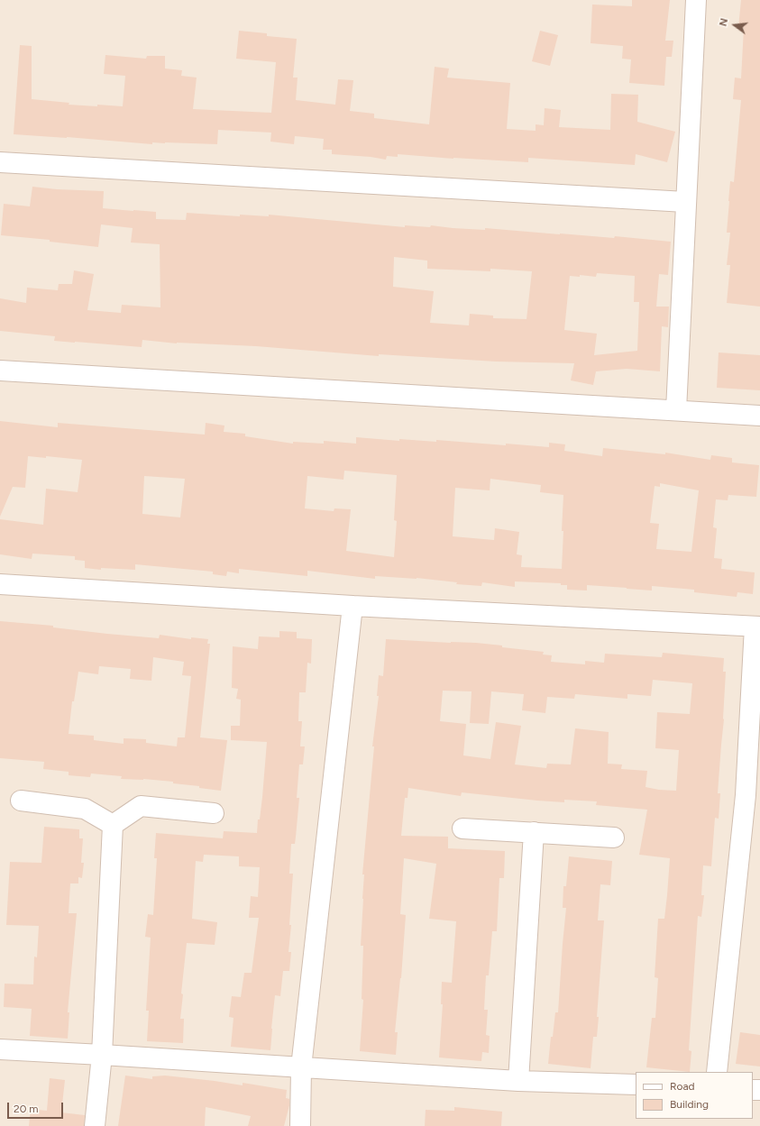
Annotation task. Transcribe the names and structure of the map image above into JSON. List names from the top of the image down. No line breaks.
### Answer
{"legend":["Road","Building"],"scale_bar":"20 m","north":"left"}
